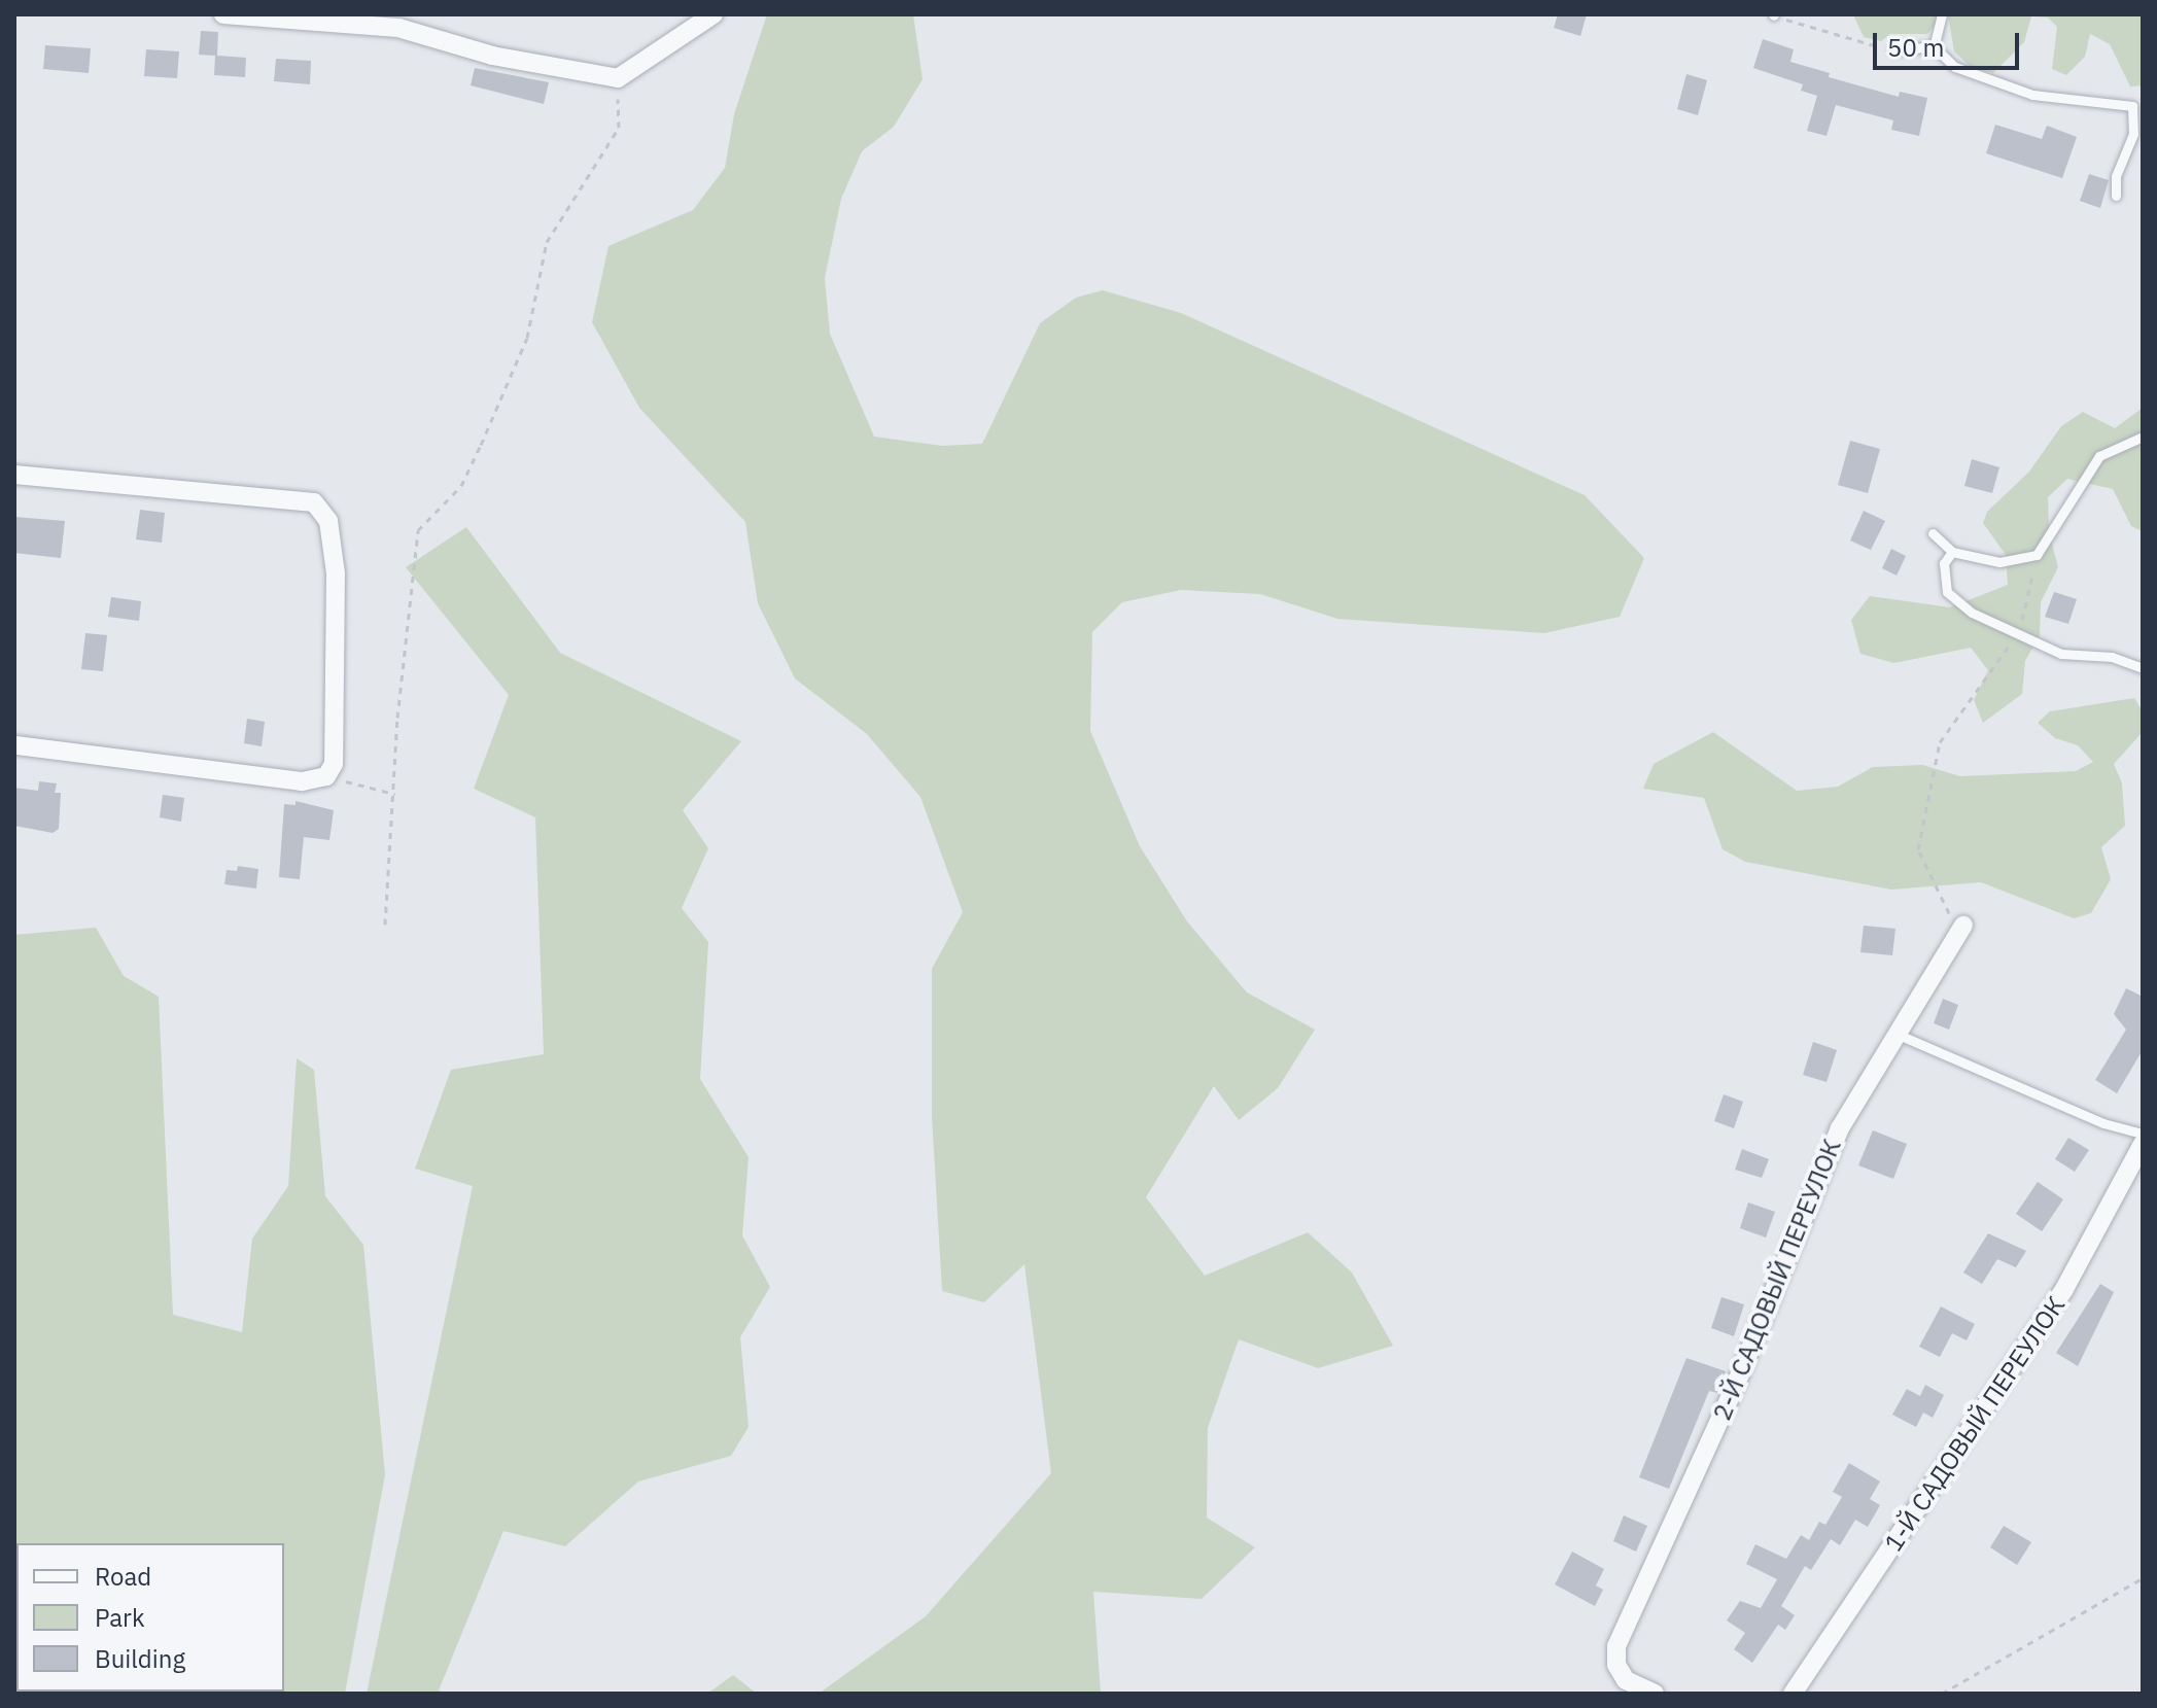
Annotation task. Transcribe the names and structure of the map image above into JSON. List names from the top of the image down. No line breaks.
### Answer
{"streets":{"street":["2-Й САДОВЫЙ ПЕРЕУЛОК","1-Й САДОВЫЙ ПЕРЕУЛОК"]},"legend":["Road","Park","Building"],"scale_bar":"50 m"}
